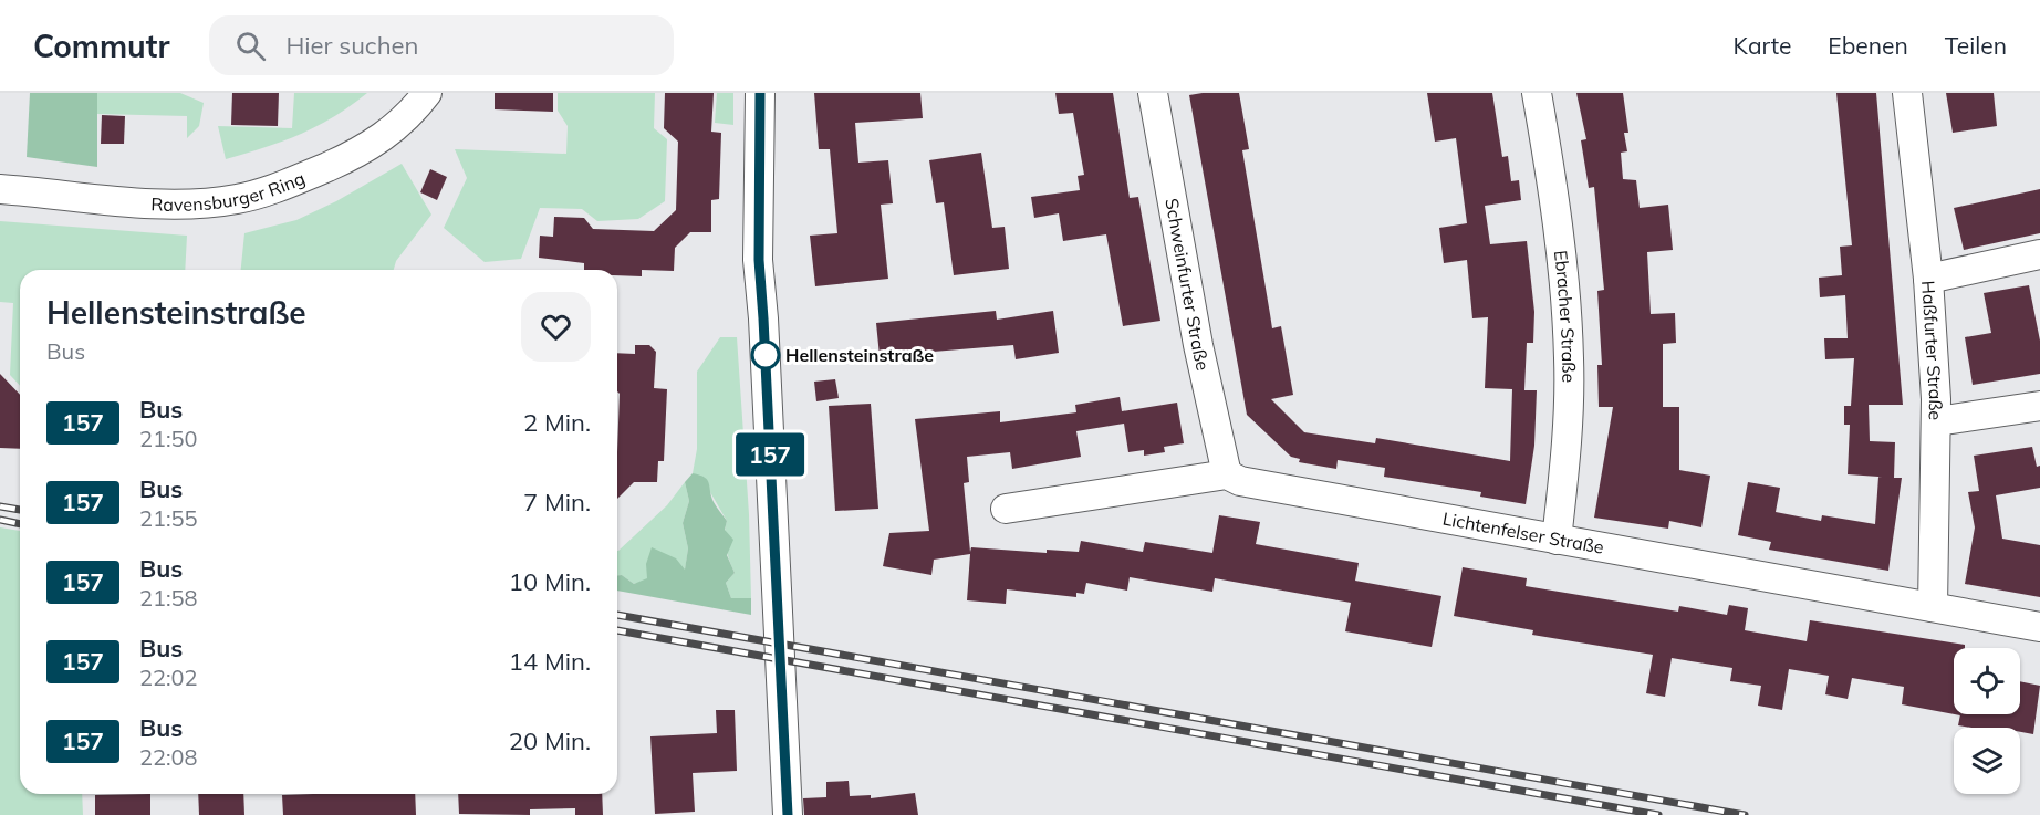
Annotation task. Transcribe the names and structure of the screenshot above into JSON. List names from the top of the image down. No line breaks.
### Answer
{"streets":{"street":["Ravensburger Ring","Schweinfurter Straße","Ebracher Straße","Haßfurter Straße","Lichtenfelser Straße"]},"crossings":[["Schweinfurter Straße","Lichtenfelser Straße"],["Ebracher Straße","Lichtenfelser Straße"],["Haßfurter Straße","Lichtenfelser Straße"]],"places":["Hellensteinstraße"],"lines":["bus line 157"],"page":{"header":"Commutr","search":"Hier suchen","nav":["Karte","Ebenen","Teilen"],"on_map":"157","heading":["Hellensteinstraße","Bus"],"list":[{"mark":"157","name":"Bus","note":"21:50","value":"2 Min."},{"mark":"157","name":"Bus","note":"21:55","value":"7 Min."},{"mark":"157","name":"Bus","note":"21:58","value":"10 Min."},{"mark":"157","name":"Bus","note":"22:02","value":"14 Min."},{"mark":"157","name":"Bus","note":"22:08","value":"20 Min."}]}}
